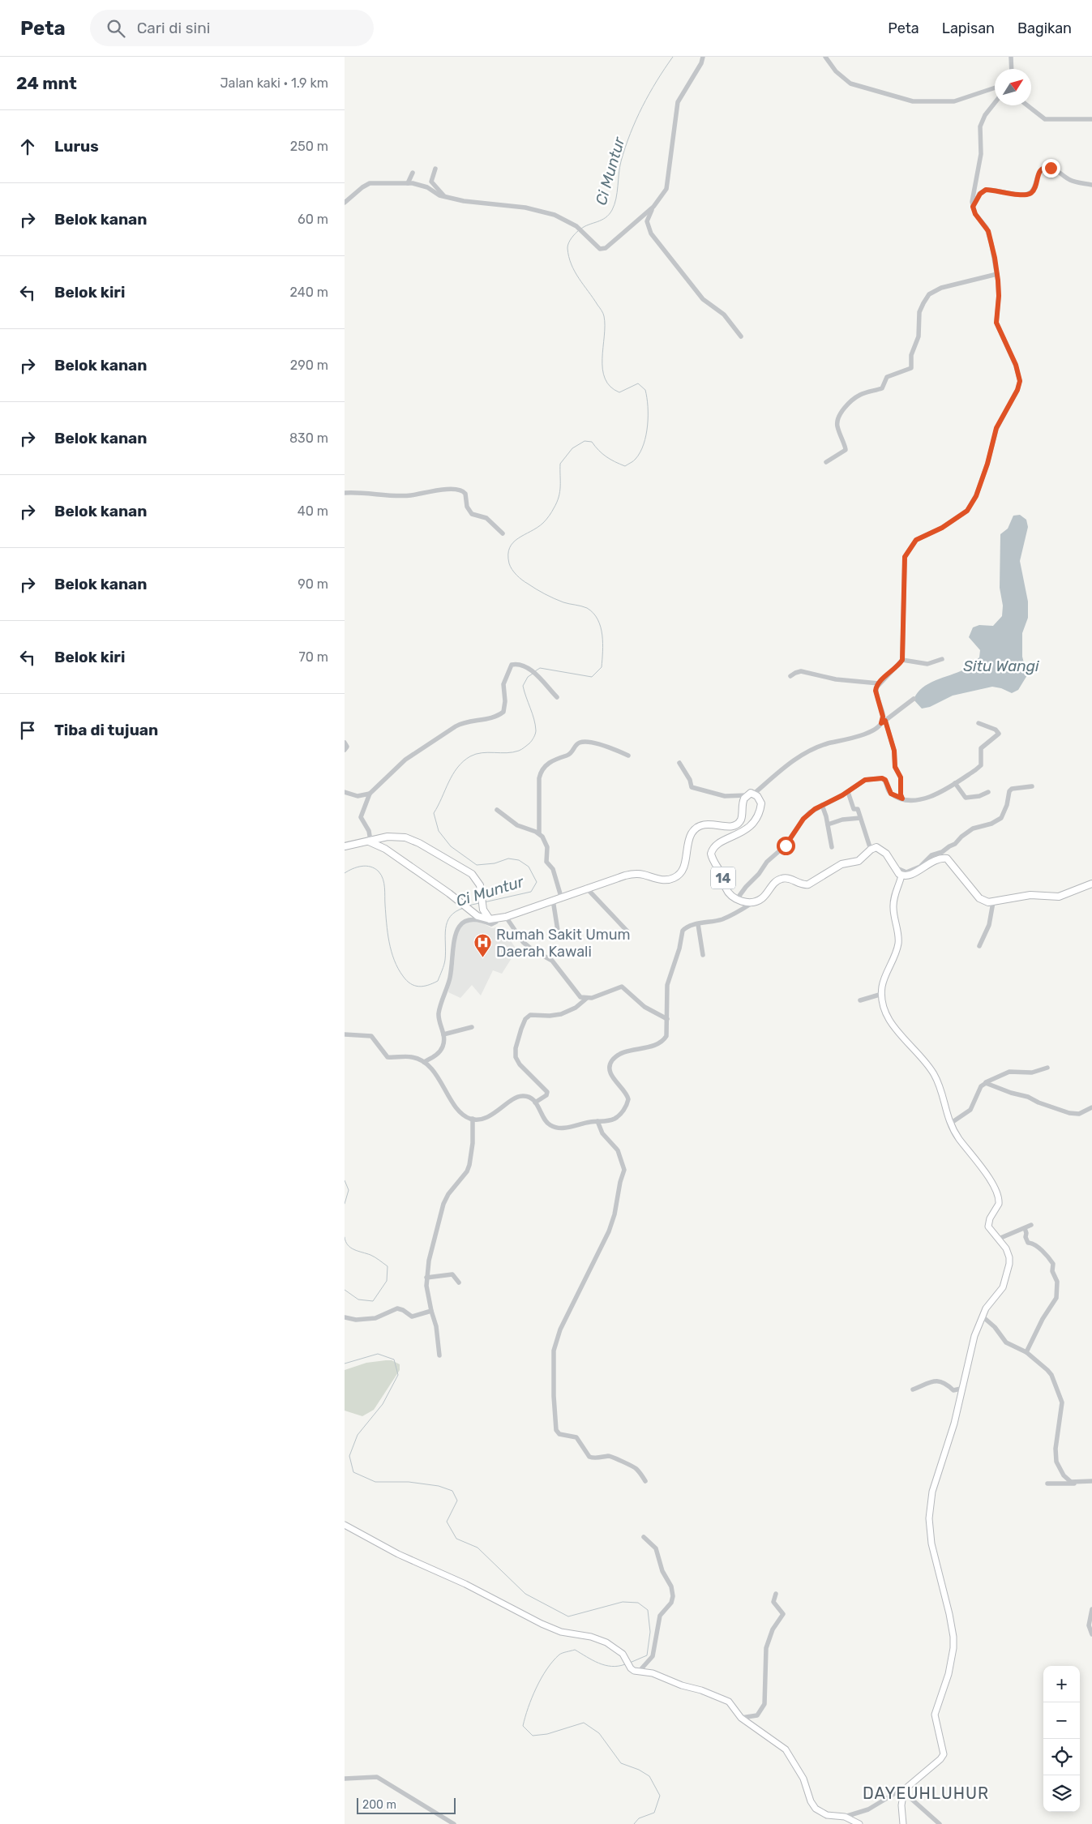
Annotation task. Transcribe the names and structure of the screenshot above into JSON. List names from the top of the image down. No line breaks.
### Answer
{"streets":{"highway":["14"]},"districts":["DAYEUHLUHUR"],"water":["Ci Muntur","Situ Wangi"],"places":{"hospital":["Rumah Sakit Umum Daerah Kawali"]},"scale_bar":"200 m","north":"top right","page":{"header":"Peta","search":"Cari di sini","nav":["Peta","Lapisan","Bagikan"],"heading":["24 mnt","Jalan kaki · 1.9 km"],"list":[["Lurus","250 m"],["Belok kanan","60 m"],["Belok kiri","240 m"],["Belok kanan","290 m"],["Belok kanan","830 m"],["Belok kanan","40 m"],["Belok kanan","90 m"],["Belok kiri","70 m"],"Tiba di tujuan"],"map_buttons":["+","−"],"scale":"200 m"}}
